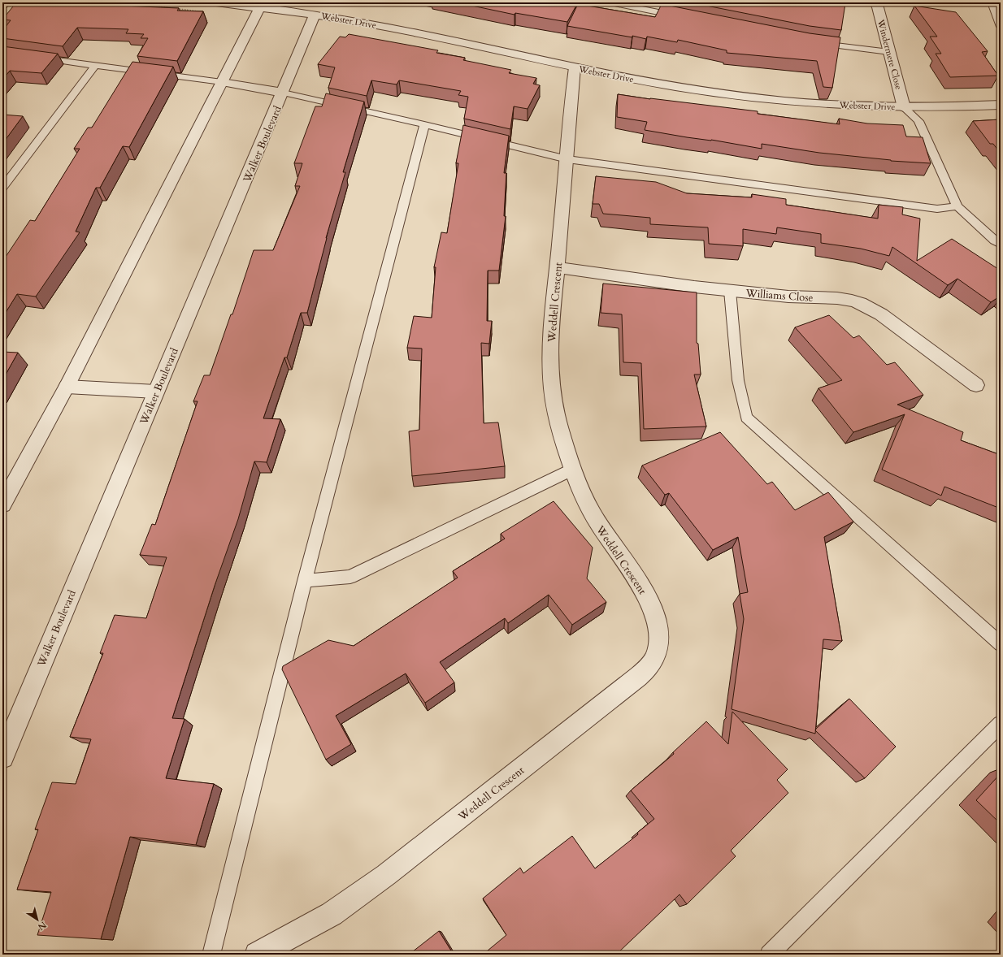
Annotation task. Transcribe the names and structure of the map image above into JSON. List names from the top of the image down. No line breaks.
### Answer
{"streets":{"street":["Webster Drive","Windermere Close","Walker Boulevard","Williams Close","Weddell Crescent"]},"crossings":[["Webster Drive","Windermere Close"],["Webster Drive","Walker Boulevard"],["Webster Drive","Weddell Crescent"],["Williams Close","Weddell Crescent"]],"north":"bottom right"}
